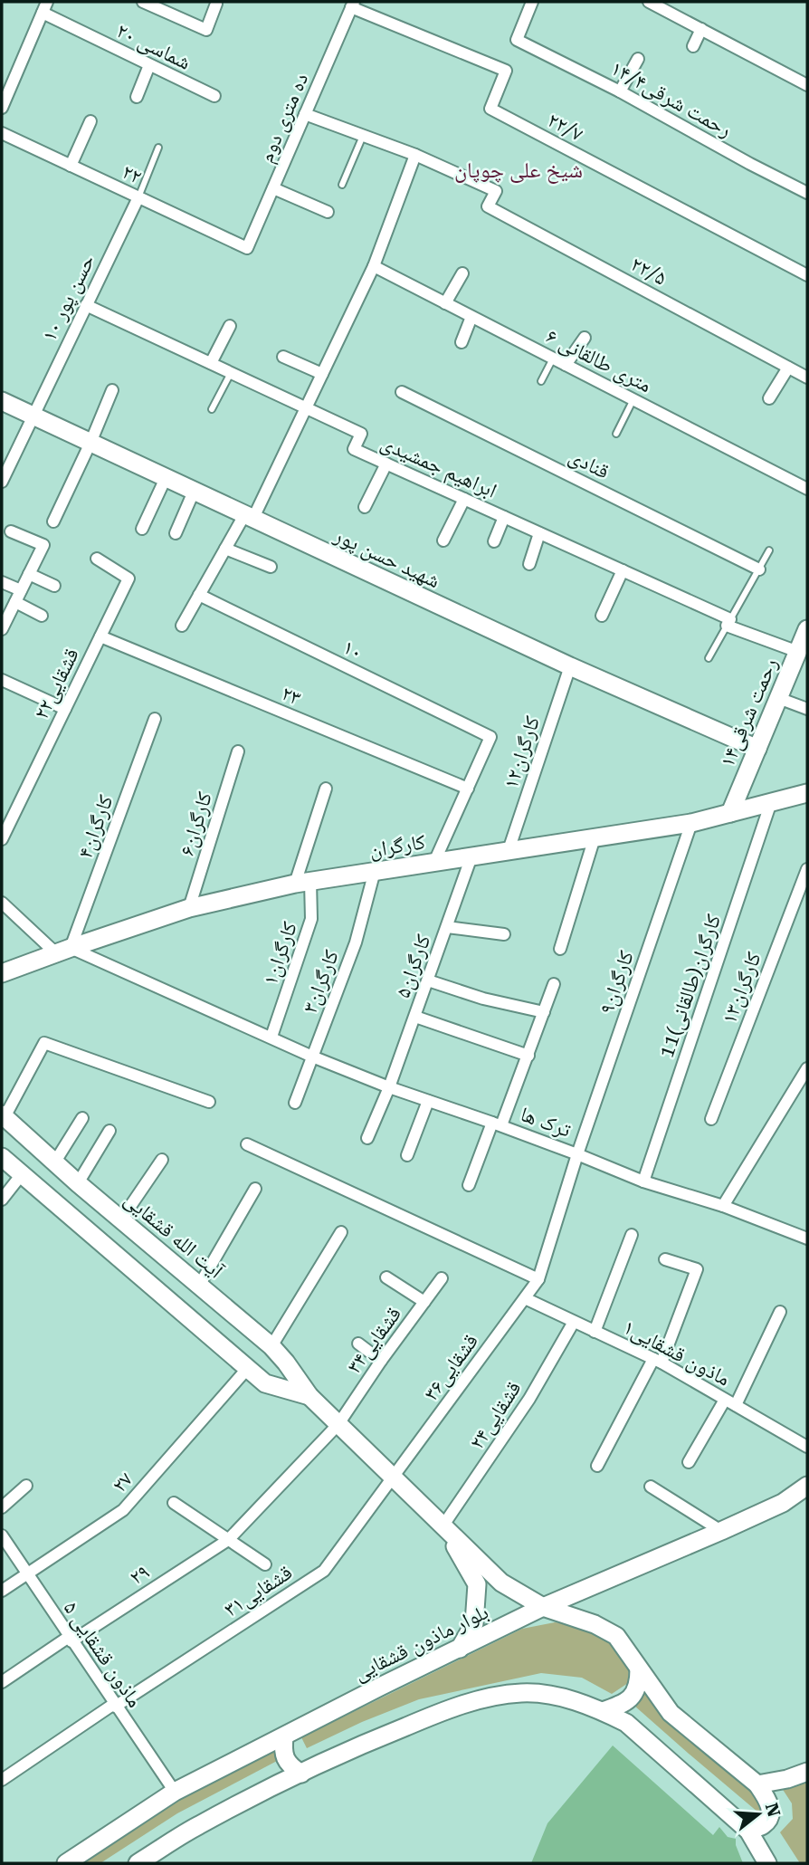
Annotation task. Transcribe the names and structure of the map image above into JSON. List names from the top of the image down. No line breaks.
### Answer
{"streets":{"street":["شماسی ۲۰","۱۴/۴رحمت شرقی","ده متری دوم","۲۲/۷","۲۲","۲۲/۵","۱۰ حسن پور","۶ متری طالقانی","قنادی","ابراهیم جمشیدی","شهید حسن پور","۱۰","۲۲قشقایی","۲۳","۱۴رحمت شرقی","۱۲کارگران","۶کارگران","کارگران۴","کارگران","۱کارگران","کارگران۵","کارگران۳","کارگران۹","11کارگران(طالقانی)","کارگران۱۳","ترک ها","آیت الله قشقایی","قشقایی۳۴","ماذون قشقایی۱","قشقایی۳۶","قشقایی۲۴","۲۷","۲۹","۳۱قشقایی","بلوار ماذون قشقایی","ماذون قشقایی ۵"]},"crossings":[["ده متری دوم","۲۲/۷"],["ده متری دوم","۲۲"],["۲۲","۱۰ حسن پور"],["۱۰ حسن پور","ابراهیم جمشیدی"],["۱۰ حسن پور","شهید حسن پور"],["ابراهیم جمشیدی","۱۴رحمت شرقی"],["شهید حسن پور","۱۴رحمت شرقی"],["شهید حسن پور","۱۲کارگران"],["۱۰","۲۳"],["۲۲قشقایی","۲۳"],["۱۴رحمت شرقی","کارگران"],["۱۲کارگران","کارگران"],["۶کارگران","کارگران"],["کارگران۴","کارگران"],["کارگران۴","ترک ها"],["کارگران","۱کارگران"],["کارگران","کارگران۵"],["کارگران","کارگران۳"],["کارگران","کارگران۹"],["کارگران","11کارگران(طالقانی)"],["کارگران","ترک ها"],["۱کارگران","ترک ها"],["کارگران۵","ترک ها"],["کارگران۳","ترک ها"],["کارگران۹","ترک ها"],["کارگران۹","قشقایی۳۶"],["11کارگران(طالقانی)","ترک ها"],["آیت الله قشقایی","قشقایی۳۴"],["آیت الله قشقایی","قشقایی۳۶"],["آیت الله قشقایی","قشقایی۲۴"],["آیت الله قشقایی","۲۷"],["آیت الله قشقایی","۳۱قشقایی"],["قشقایی۳۴","۲۹"],["ماذون قشقایی۱","قشقایی۳۶"],["ماذون قشقایی۱","قشقایی۲۴"],["قشقایی۳۶","۳۱قشقایی"],["۲۷","ماذون قشقایی ۵"],["۲۹","ماذون قشقایی ۵"],["۳۱قشقایی","ماذون قشقایی ۵"],["بلوار ماذون قشقایی","ماذون قشقایی ۵"]],"districts":["شیخ علی چوپان"],"north":"right"}
